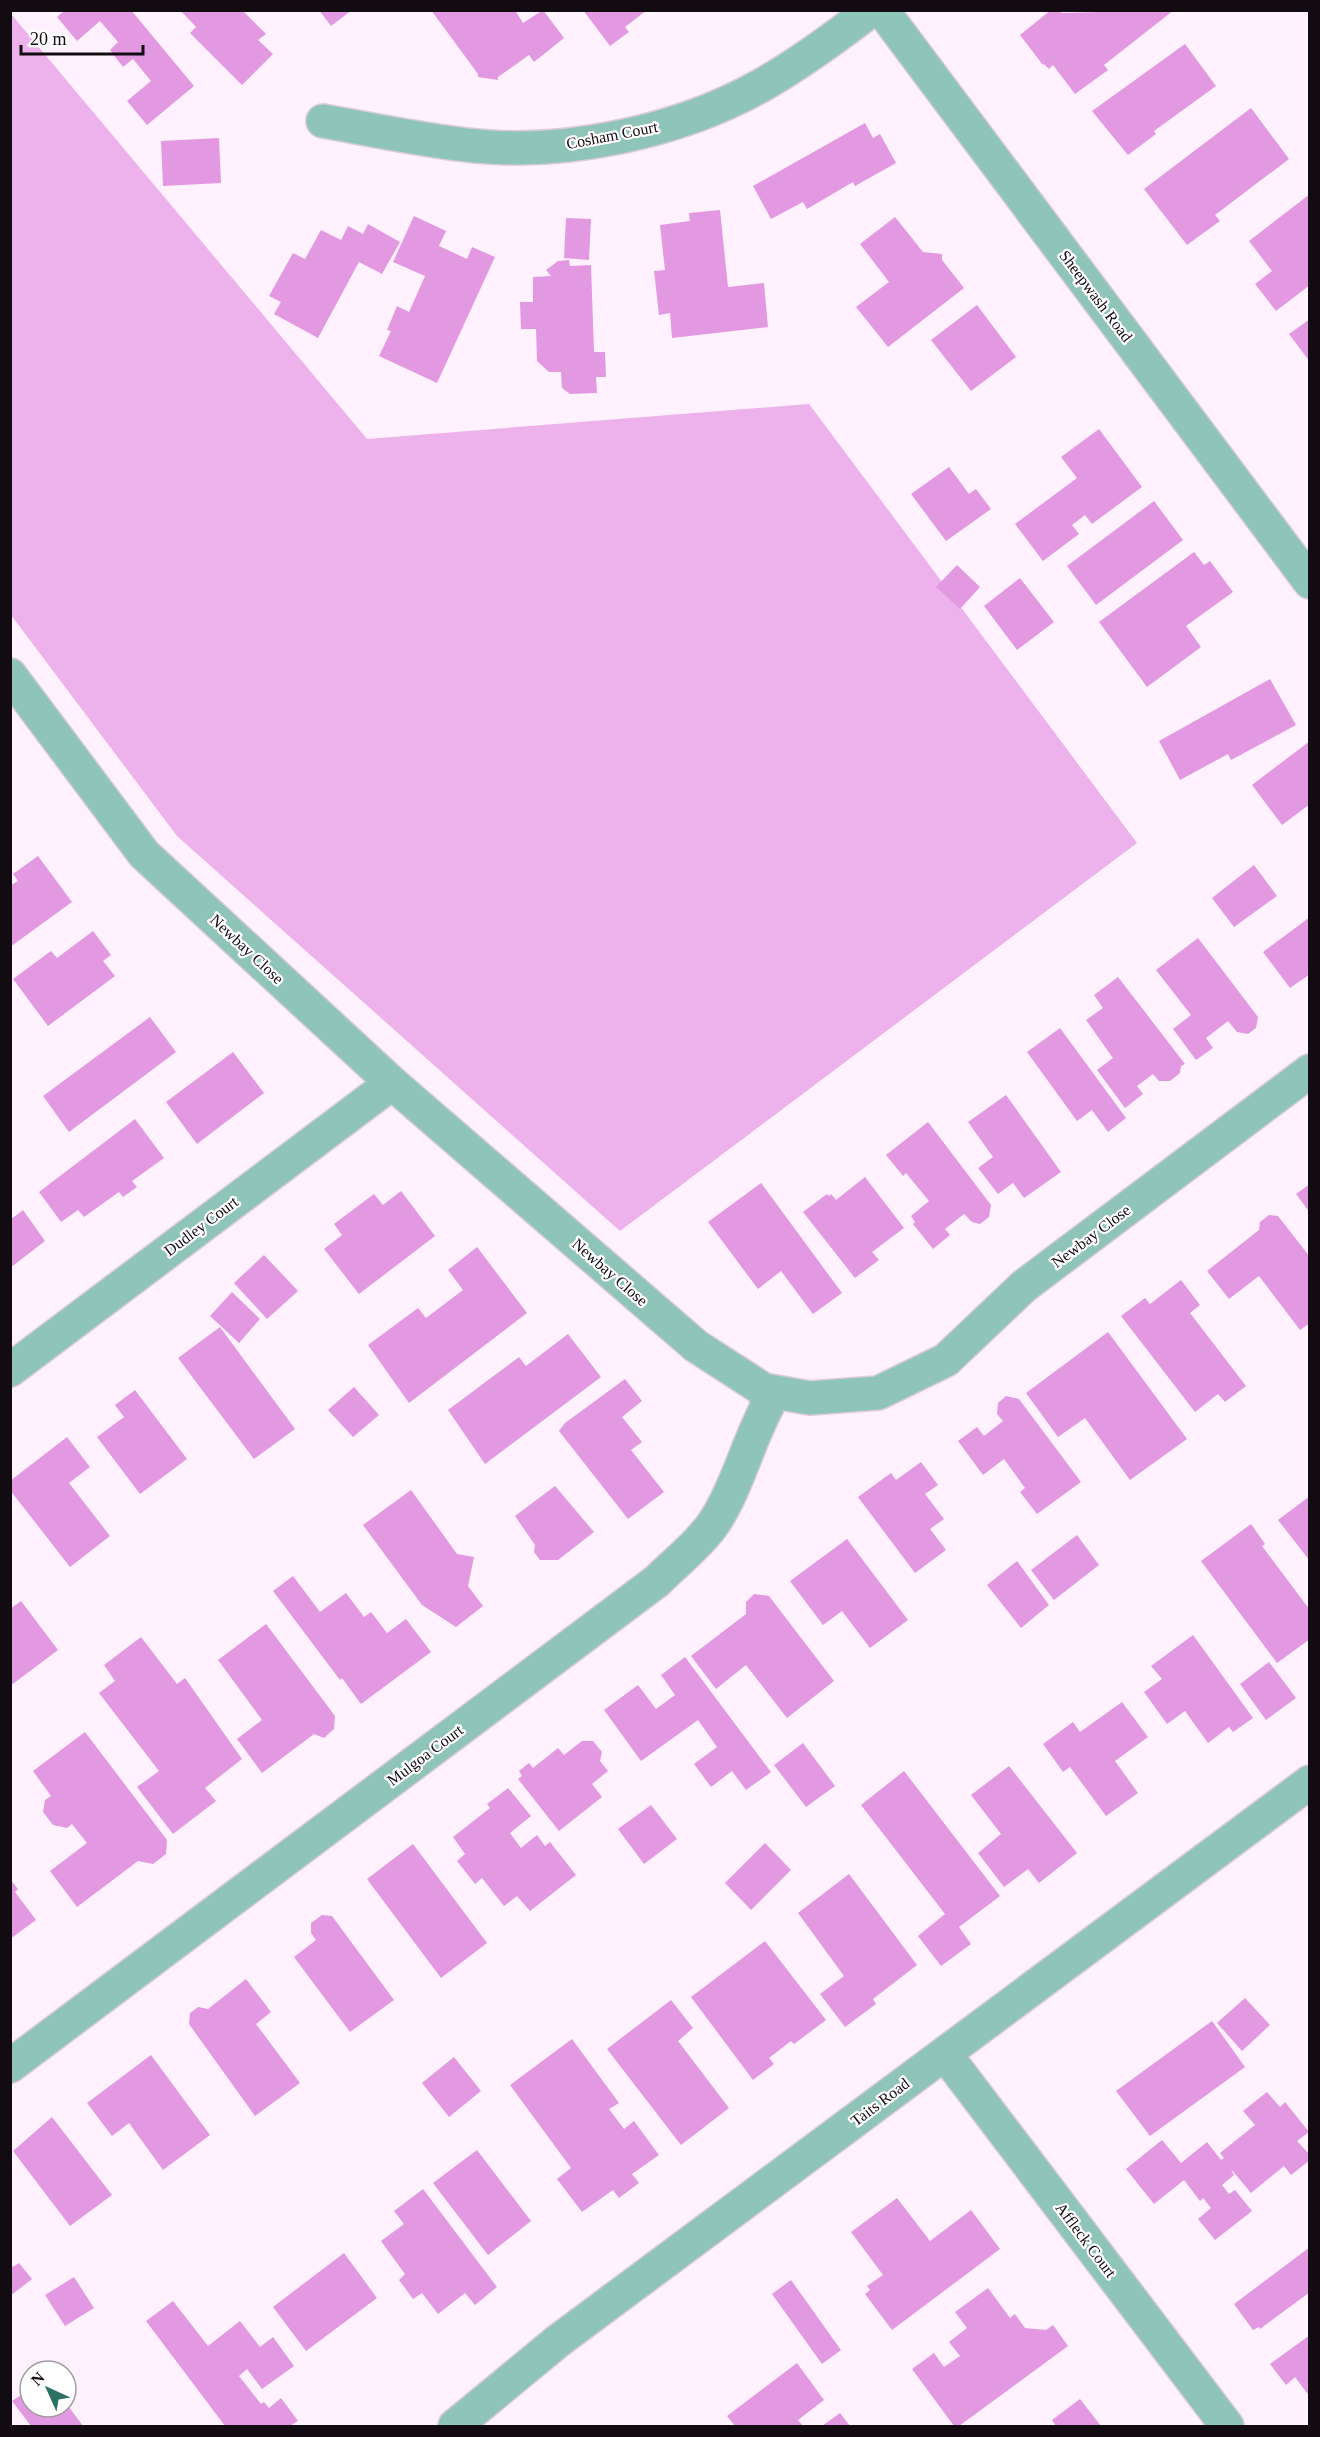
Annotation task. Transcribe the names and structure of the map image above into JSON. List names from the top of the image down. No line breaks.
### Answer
{"streets":{"street":["Cosham Court","Sheepwash Road","Newbay Close","Dudley Court","Mulgoa Court","Taits Road","Affleck Court"]},"crossings":[["Newbay Close","Dudley Court"],["Newbay Close","Mulgoa Court"],["Taits Road","Affleck Court"]],"scale_bar":"20 m","north":"top left"}
